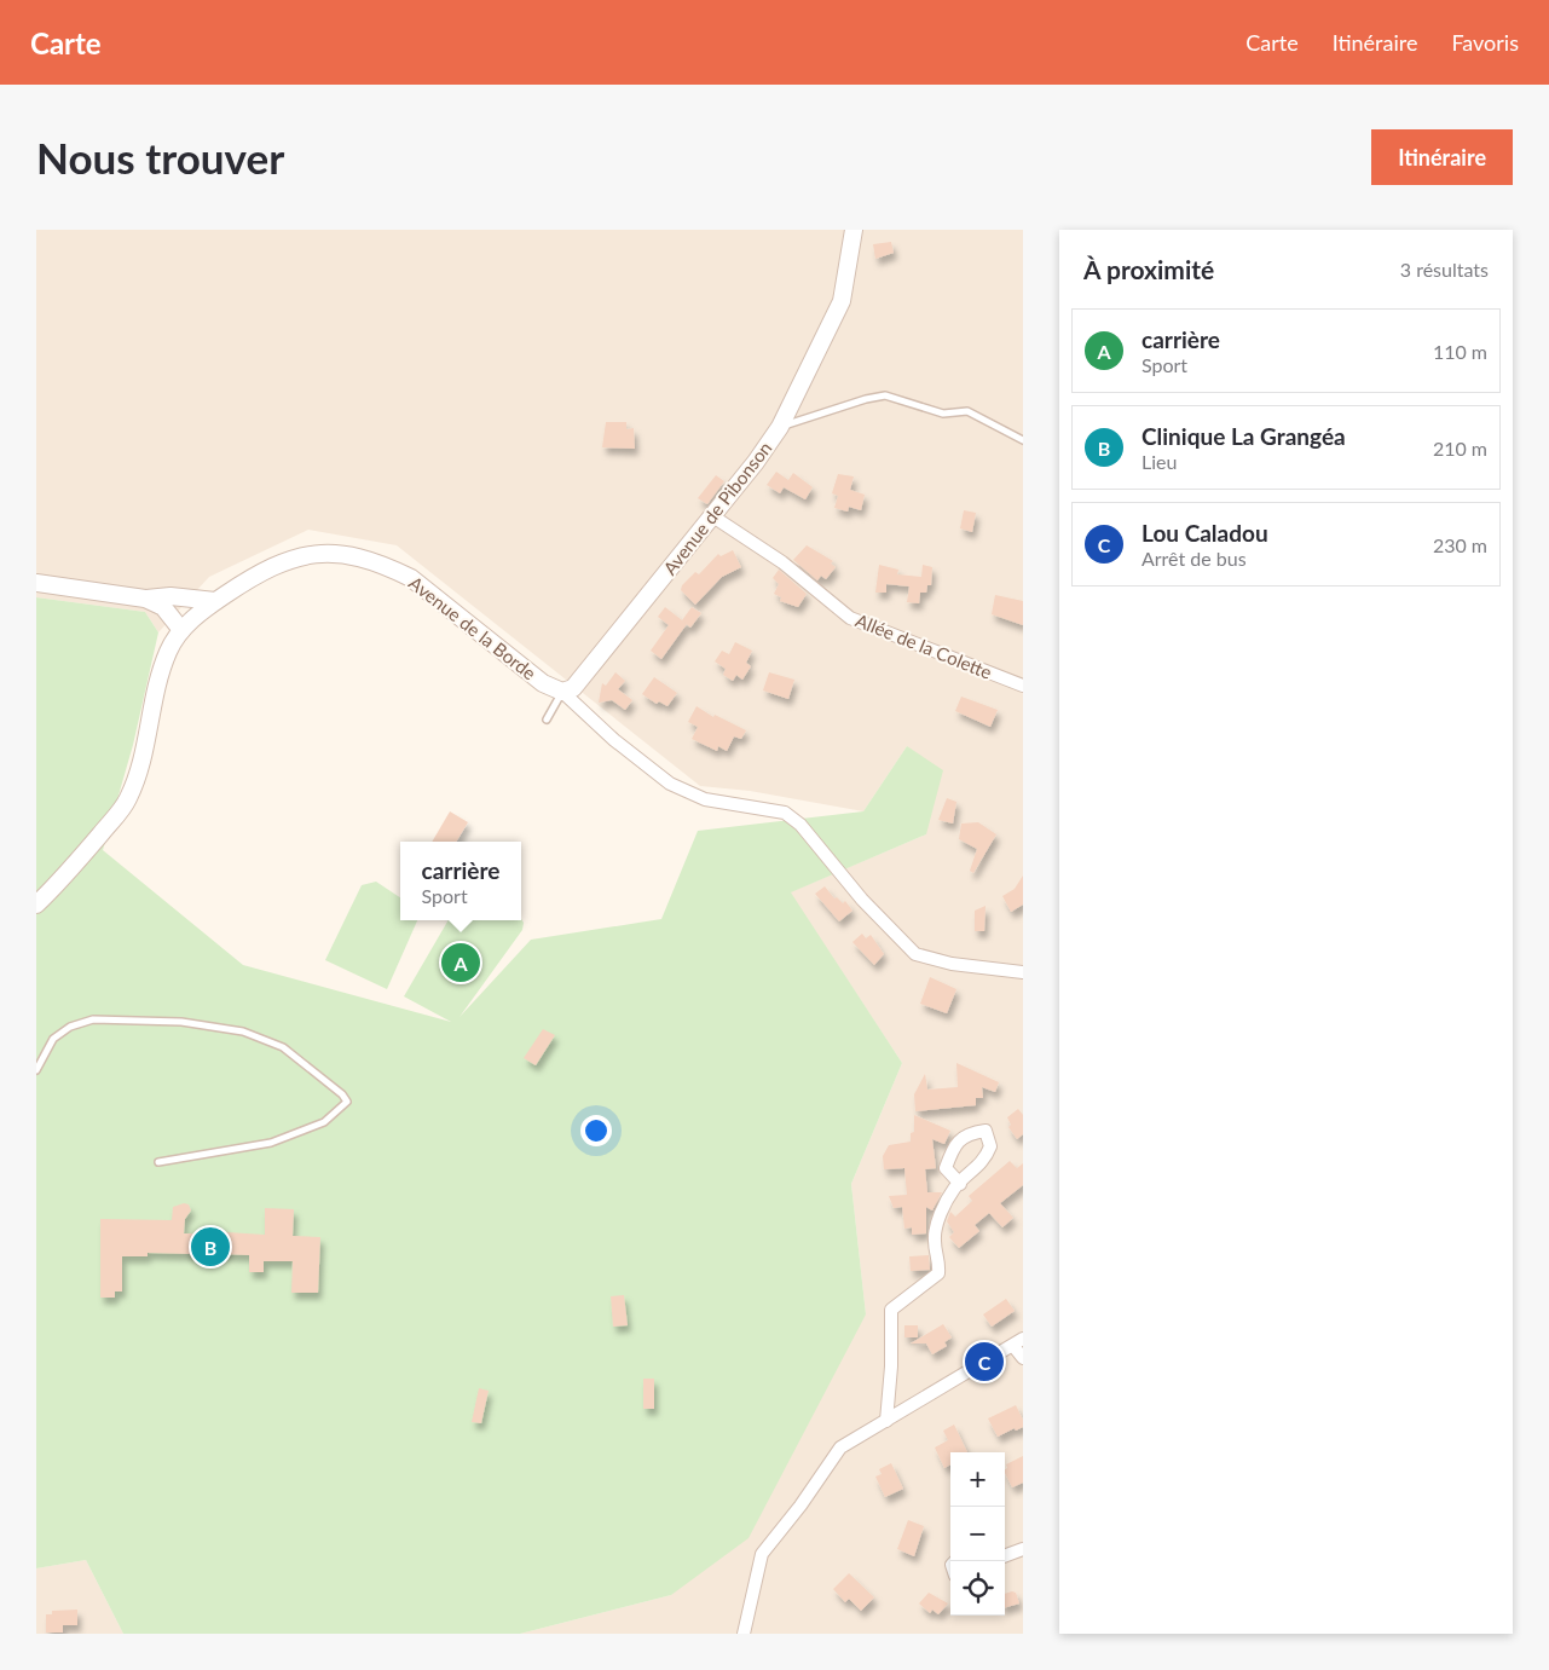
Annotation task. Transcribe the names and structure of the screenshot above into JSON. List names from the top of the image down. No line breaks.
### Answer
{"streets":{"street":["Avenue de Pibonson","Avenue de la Borde","Allée de la Colette"]},"crossings":[["Avenue de Pibonson","Avenue de la Borde"],["Avenue de Pibonson","Allée de la Colette"]],"page":{"header":"Carte","nav":["Carte","Itinéraire","Favoris"],"buttons":"Itinéraire","title":"Nous trouver","heading":["À proximité","3 résultats"],"list":[{"mark":"A","name":"carrière","note":"Sport","value":"110 m"},{"mark":"B","name":"Clinique La Grangéa","note":"Lieu","value":"210 m"},{"mark":"C","name":"Lou Caladou","note":"Arrêt de bus","value":"230 m"}],"popup":["carrière","Sport"],"pins":["A","B","C"],"map_buttons":["+","−"]}}
